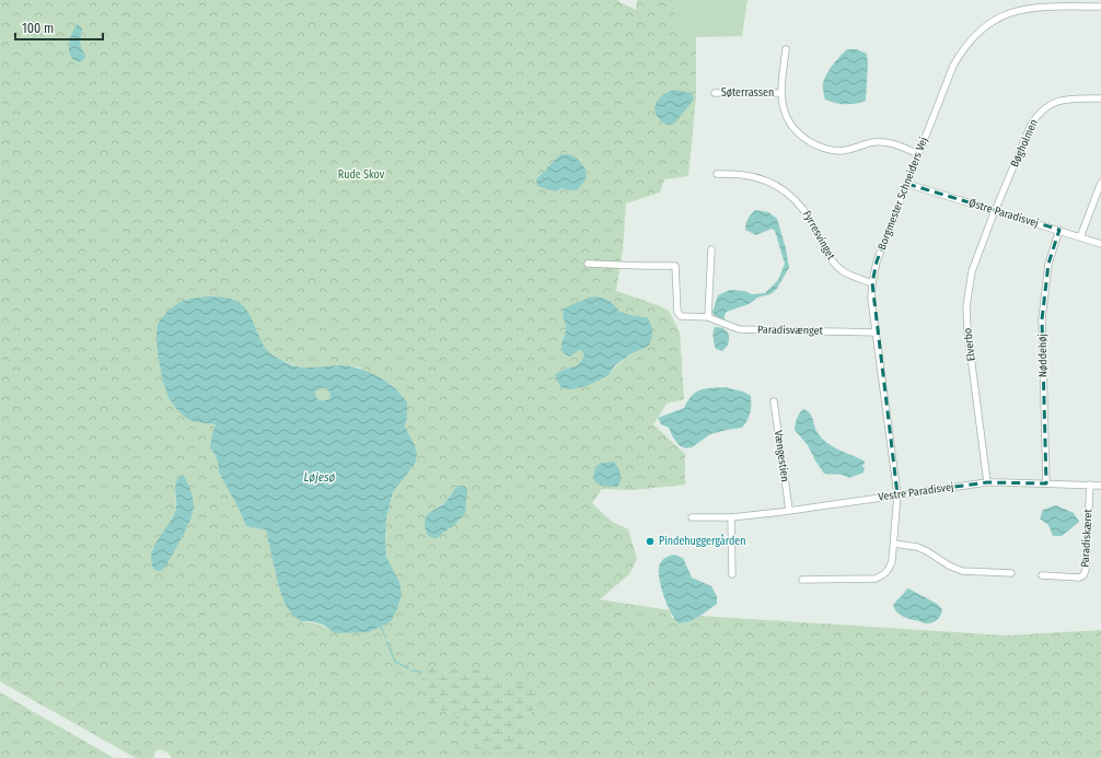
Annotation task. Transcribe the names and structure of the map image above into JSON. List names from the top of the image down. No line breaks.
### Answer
{"streets":{"street":["Søterrassen","Bøgholmen","Borgmester Schneiders Vej","Østre Paradisvej","Fyrresvinget","Paradisvænget","Elverbo","Nøddehøj","Vængestien","Vestre Paradisvej","Paradiskæret"]},"crossings":[["Søterrassen","Borgmester Schneiders Vej"],["Bøgholmen","Østre Paradisvej"],["Bøgholmen","Elverbo"],["Borgmester Schneiders Vej","Østre Paradisvej"],["Borgmester Schneiders Vej","Fyrresvinget"],["Borgmester Schneiders Vej","Paradisvænget"],["Borgmester Schneiders Vej","Vestre Paradisvej"],["Østre Paradisvej","Elverbo"],["Østre Paradisvej","Nøddehøj"],["Elverbo","Vestre Paradisvej"],["Nøddehøj","Vestre Paradisvej"],["Vængestien","Vestre Paradisvej"],["Vestre Paradisvej","Paradiskæret"]],"water":["Løjesø"],"parks":["Rude Skov"],"places":["Pindehuggergården"],"scale_bar":"100 m"}
